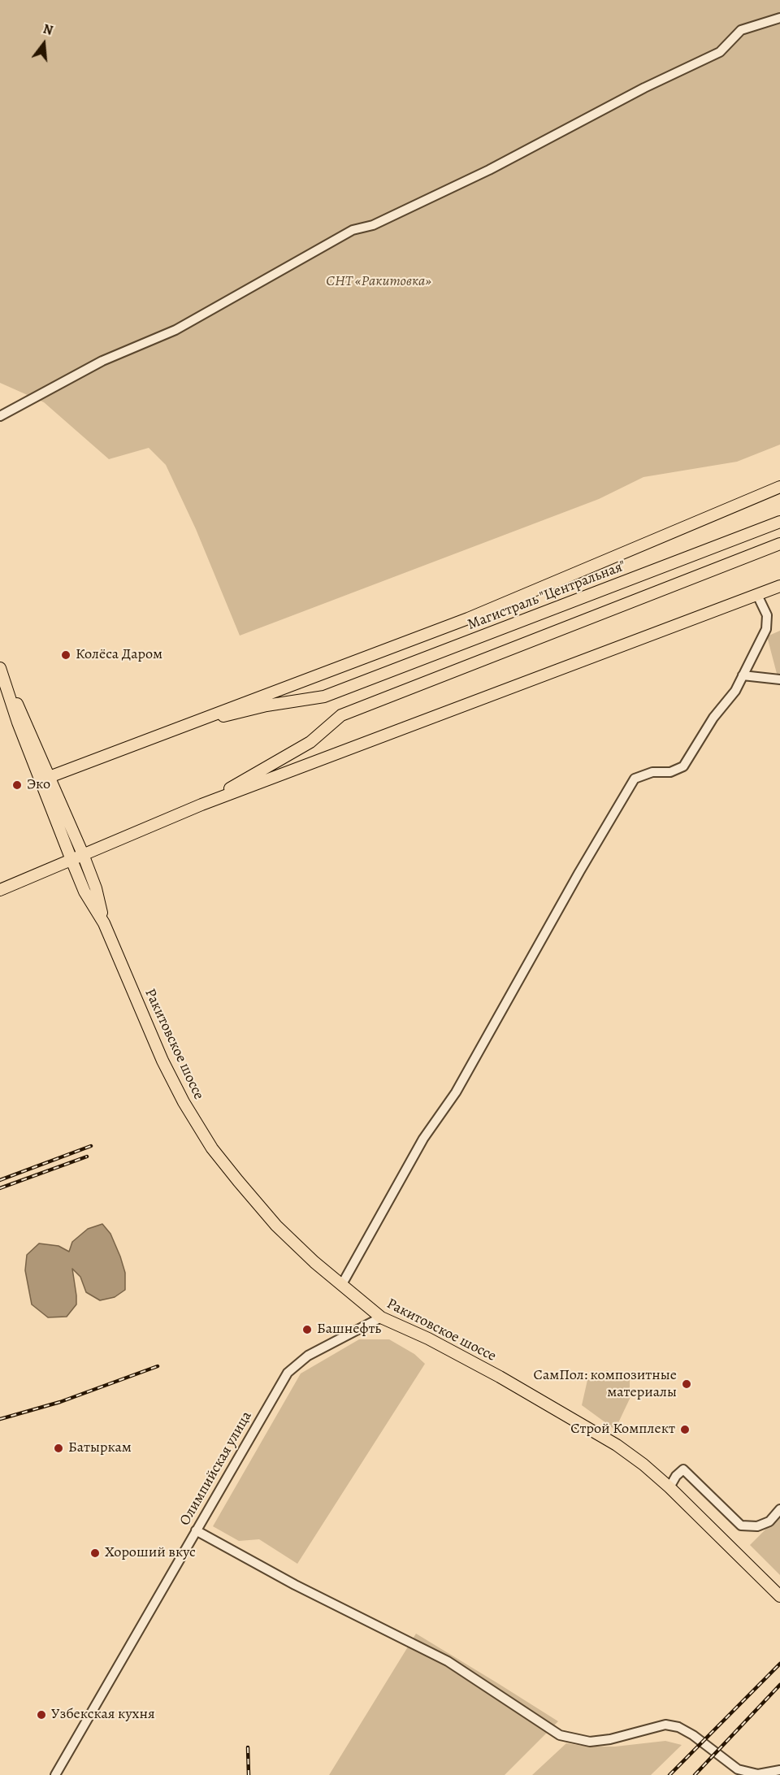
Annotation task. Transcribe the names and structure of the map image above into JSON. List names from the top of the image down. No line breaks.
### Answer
{"streets":{"main road":["Магистраль \"Центральная\"","Ракитовское шоссе"],"street":["Олимпийская улица"]},"crossings":[["Ракитовское шоссе","Олимпийская улица"]],"parks":["СНТ «Ракитовка»"],"places":["Колёса Даром","Эко","Башнефть","СамПол: композитные материалы","Строй Комплект","Батыркам","Хороший вкус","Узбекская кухня"],"north":"top"}
